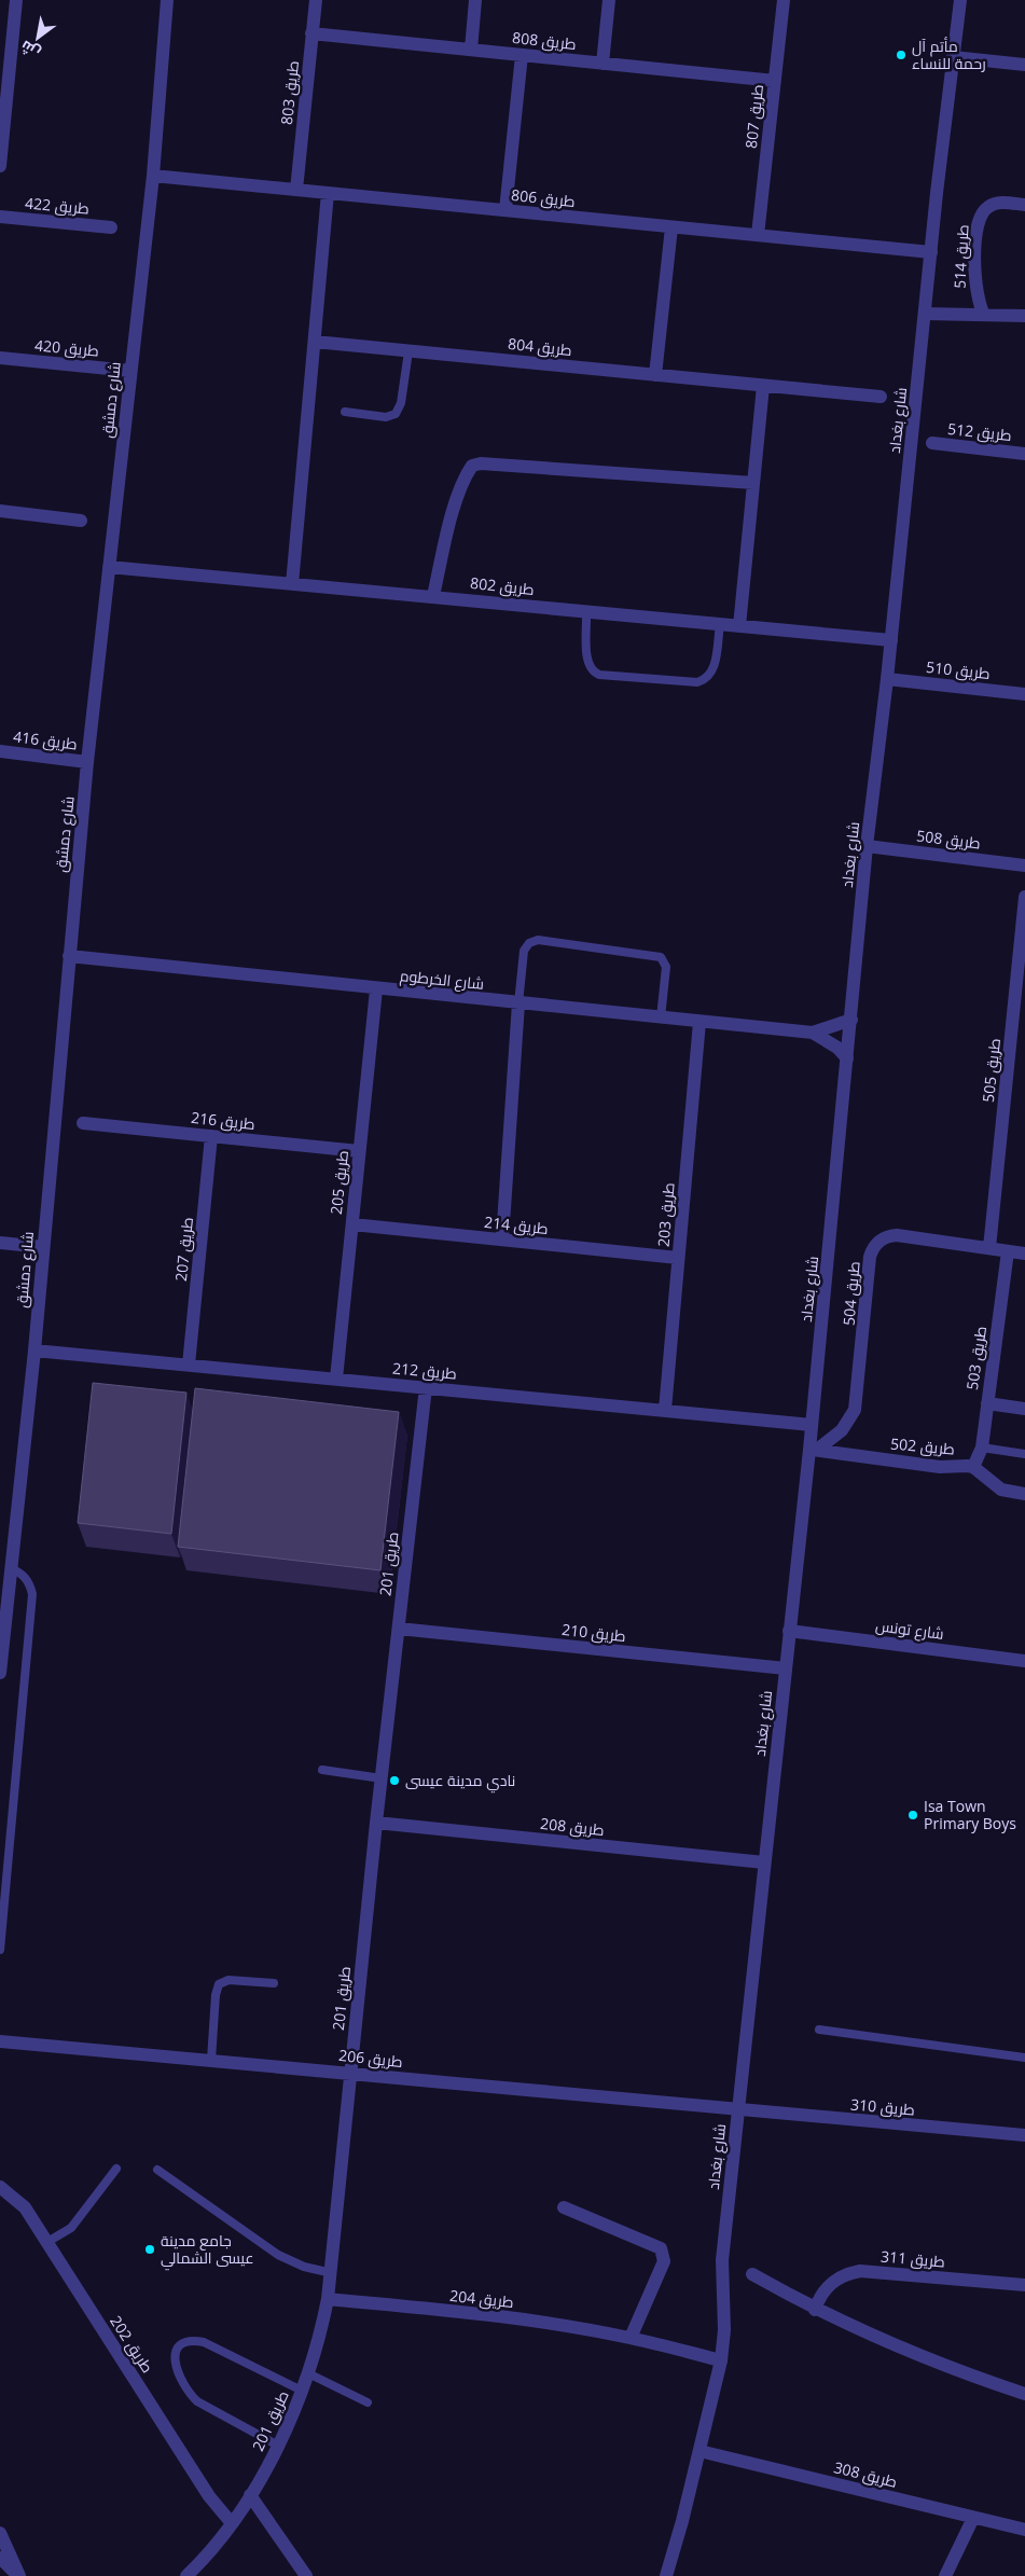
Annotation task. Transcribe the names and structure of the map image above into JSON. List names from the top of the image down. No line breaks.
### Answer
{"streets":{"street":["طريق 808","طريق 803","طريق 807","طريق 806","طريق 422","طريق 514","طريق 804","طريق 420","شارع دمشق","شارع بغداد","طريق 512","طريق 802","طريق 510","طريق 416","طريق 508","شارع الخرطوم","طريق 505","طريق 216","طريق 205","طريق 203","طريق 214","طريق 207","طريق 504","طريق 503","طريق 212","طريق 502","طريق 201","شارع تونس","طريق 210","طريق 208","طريق 206","طريق 310","طريق 311","طريق 204","طريق 202","طريق 308"]},"crossings":[["طريق 808","طريق 803"],["طريق 808","طريق 807"],["طريق 803","طريق 806"],["طريق 807","طريق 806"],["طريق 806","شارع دمشق"],["طريق 806","شارع بغداد"],["طريق 420","شارع دمشق"],["شارع دمشق","طريق 802"],["شارع دمشق","طريق 416"],["شارع دمشق","شارع الخرطوم"],["شارع دمشق","طريق 212"],["شارع بغداد","طريق 802"],["شارع بغداد","طريق 510"],["شارع بغداد","طريق 508"],["شارع بغداد","شارع الخرطوم"],["شارع بغداد","طريق 504"],["شارع بغداد","طريق 212"],["شارع بغداد","طريق 502"],["شارع بغداد","شارع تونس"],["شارع بغداد","طريق 210"],["شارع بغداد","طريق 208"],["شارع بغداد","طريق 206"],["شارع بغداد","طريق 310"],["شارع بغداد","طريق 204"],["شارع بغداد","طريق 308"],["شارع الخرطوم","طريق 205"],["شارع الخرطوم","طريق 203"],["طريق 505","طريق 504"],["طريق 216","طريق 205"],["طريق 216","طريق 207"],["طريق 205","طريق 214"],["طريق 205","طريق 212"],["طريق 203","طريق 214"],["طريق 203","طريق 212"],["طريق 207","طريق 212"],["طريق 504","طريق 503"],["طريق 504","طريق 502"],["طريق 503","طريق 502"],["طريق 212","طريق 201"],["طريق 201","طريق 210"],["طريق 201","طريق 208"],["طريق 201","طريق 206"],["طريق 201","طريق 204"],["طريق 201","طريق 202"],["طريق 206","طريق 310"]],"places":["مأتم آل رحمة للنساء","نادي مدينة عيسى","Isa Town Primary Boys","جامع مدينة عيسى الشمالي"],"north":"bottom left"}
